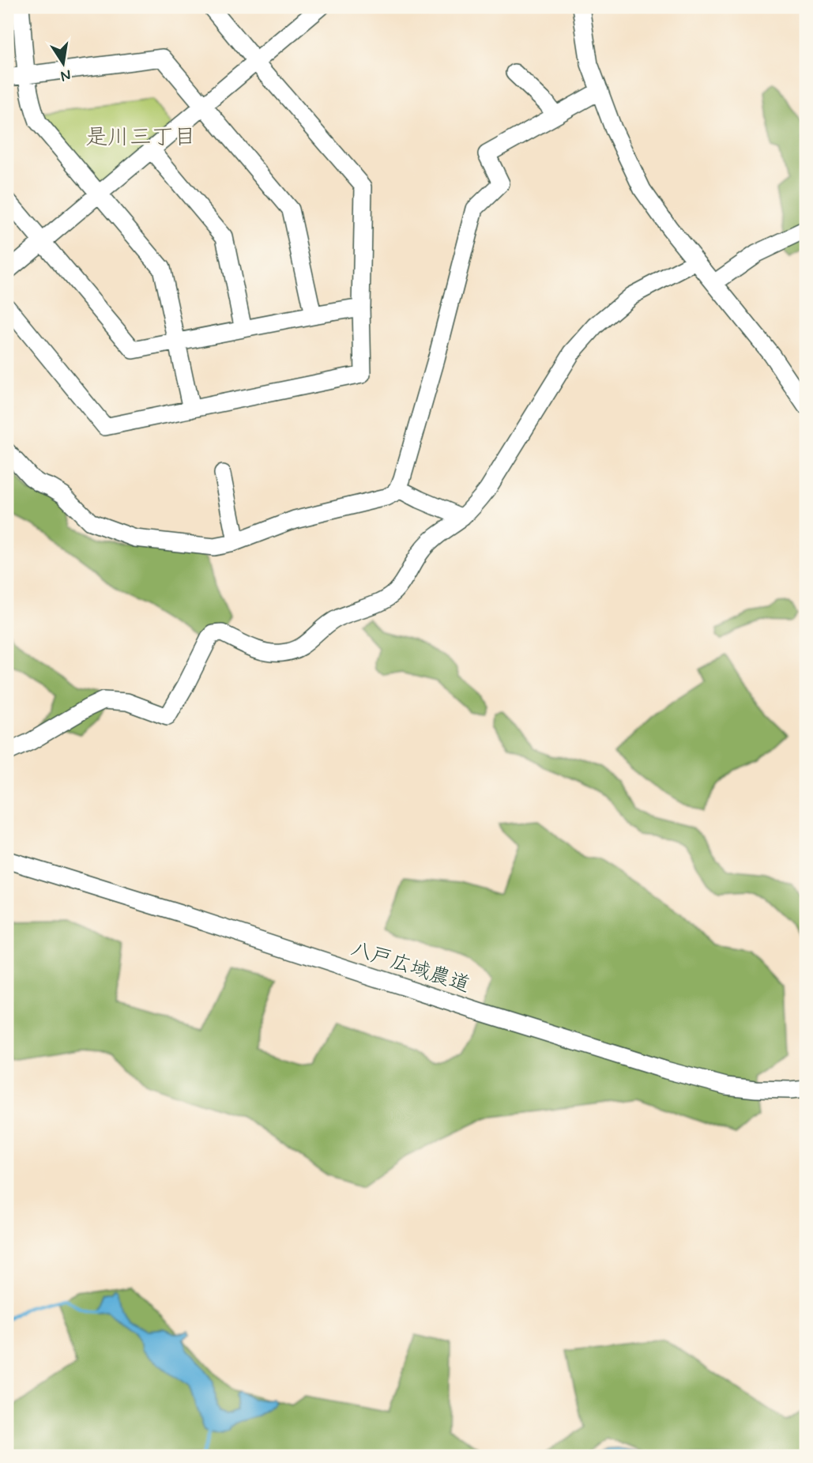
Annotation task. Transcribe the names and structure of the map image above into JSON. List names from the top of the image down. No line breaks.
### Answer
{"streets":{"street":["八戸広域農道"]},"districts":["是川三丁目"],"north":"bottom"}
